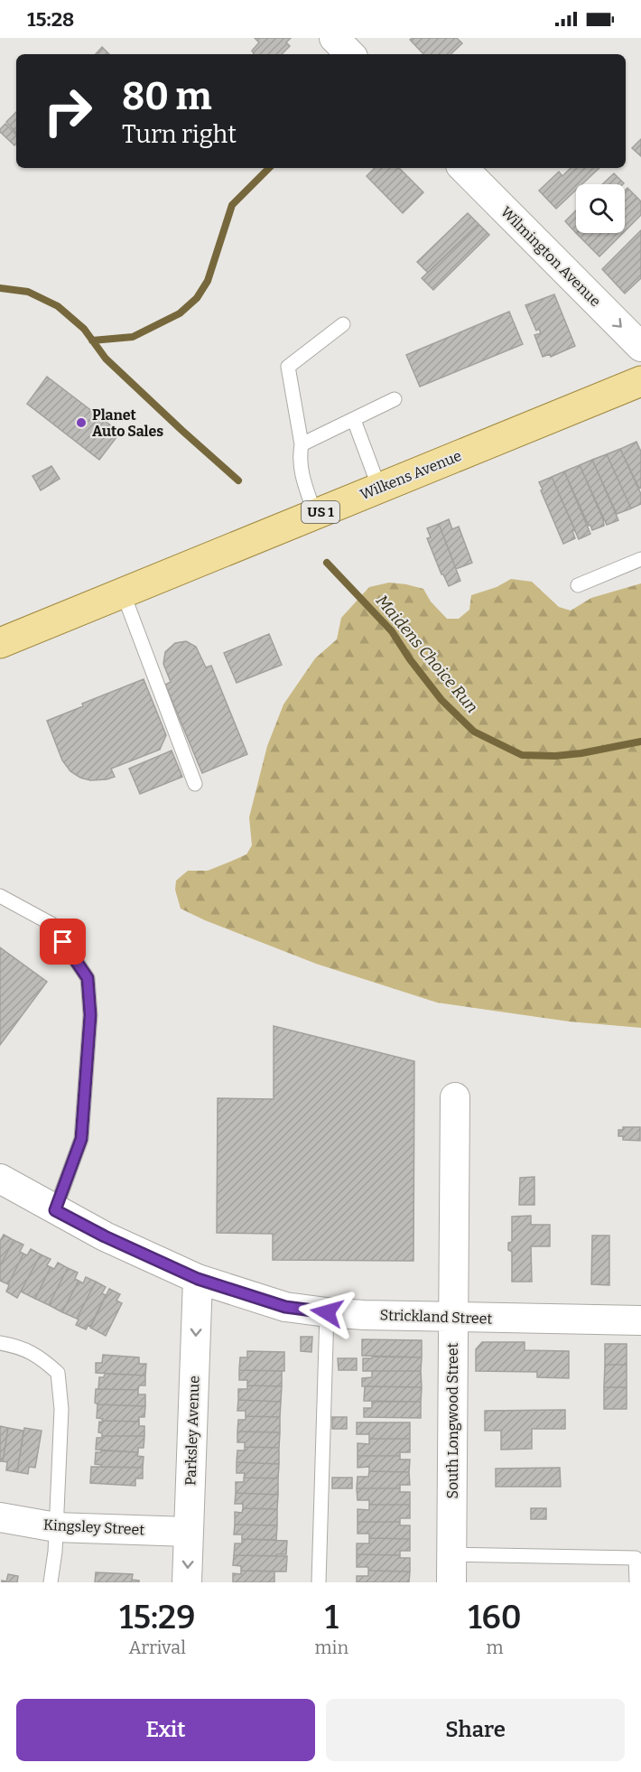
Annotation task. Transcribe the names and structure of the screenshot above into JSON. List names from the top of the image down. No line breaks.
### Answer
{"streets":{"main road":["Wilkens Avenue","US 1"],"street":["Wilmington Avenue","Strickland Street","South Longwood Street","Parksley Avenue","Kingsley Street"]},"crossings":[["Strickland Street","South Longwood Street"],["Strickland Street","Parksley Avenue"],["Parksley Avenue","Kingsley Street"]],"one_way":["Wilmington Avenue","Parksley Avenue"],"water":["Maidens Choice Run"],"places":["Planet Auto Sales"],"page":{"status":"15:28","turn":["80 m","Turn right"],"eta":["15:29","Arrival","1","min","160","m"],"buttons":["Exit","Share"]}}
